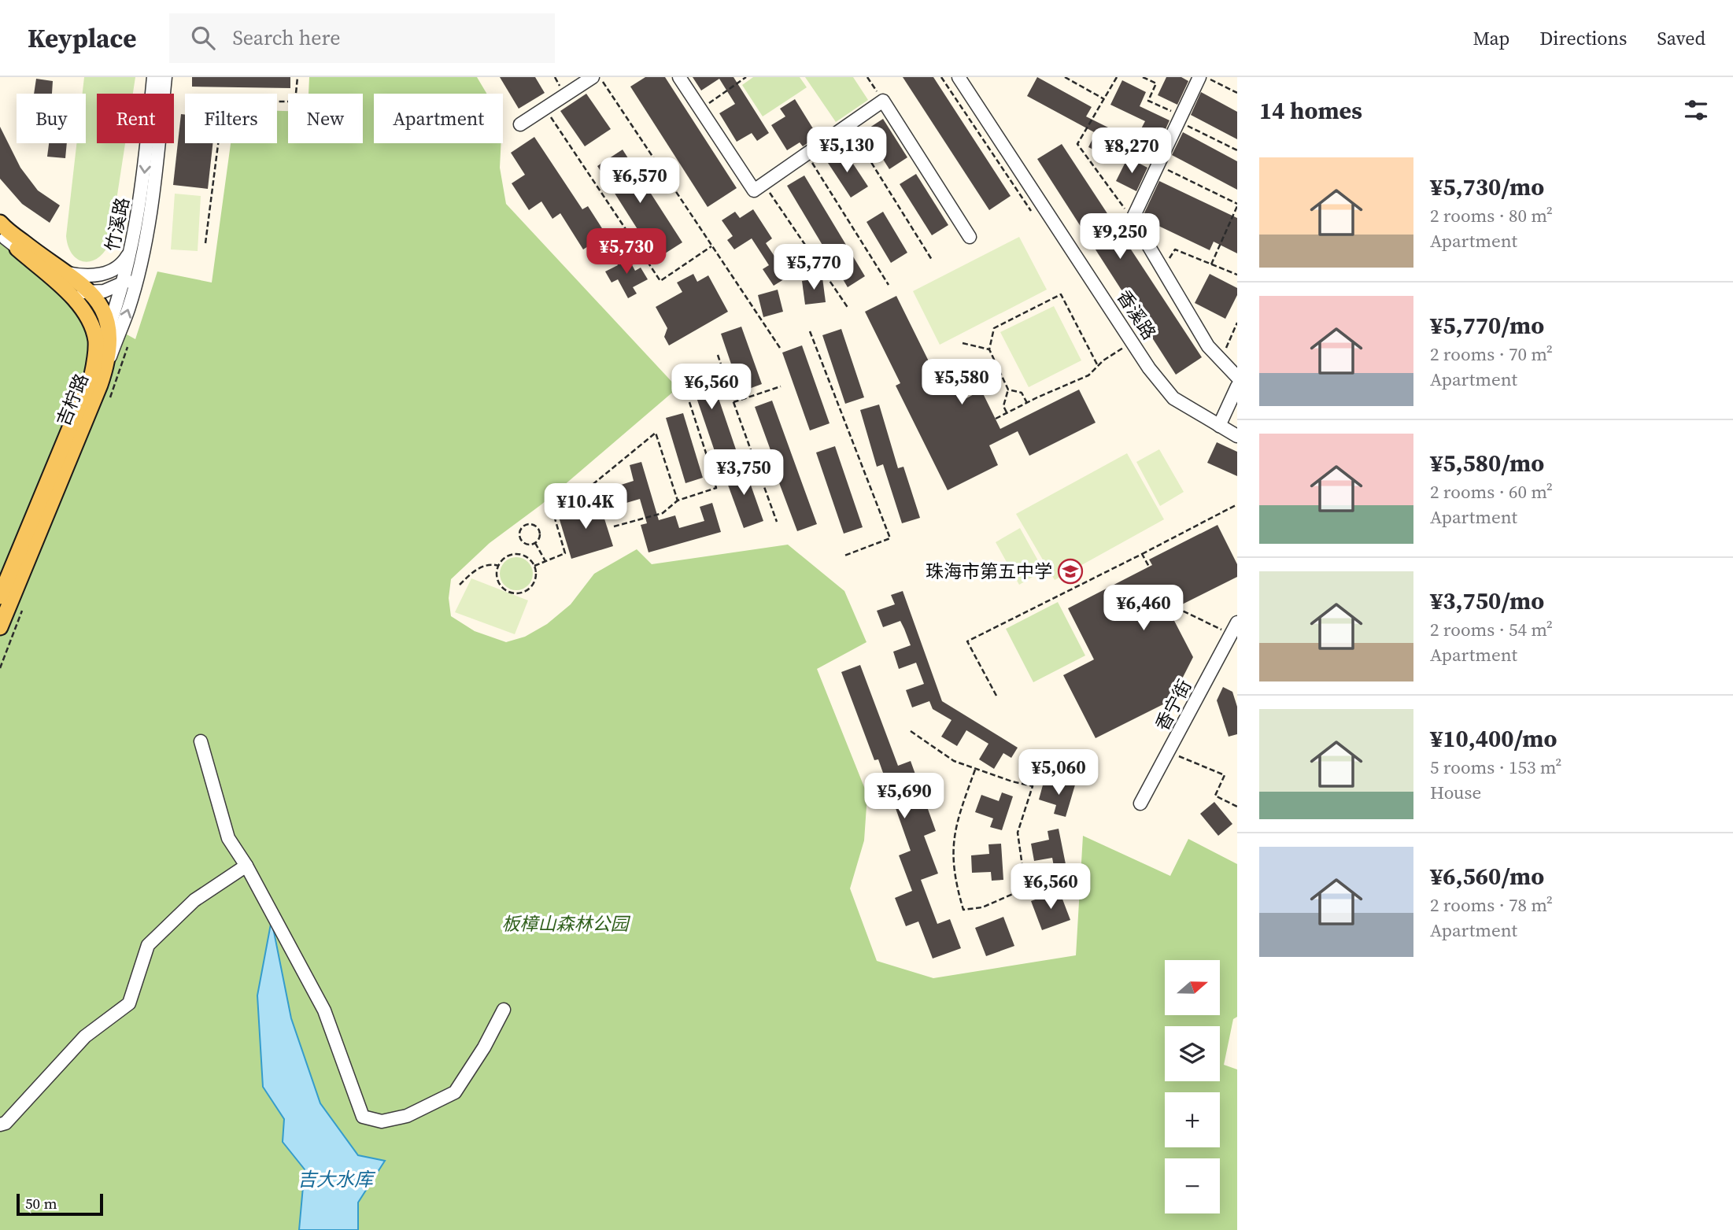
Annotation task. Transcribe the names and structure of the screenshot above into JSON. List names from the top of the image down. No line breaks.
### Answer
{"streets":{"main road":["吉柠路"],"street":["竹溪路","香溪路","香宁街"]},"crossings":[["竹溪路","吉柠路"]],"water":["吉大水库"],"parks":["板樟山森林公园"],"places":{"school or university":["珠海市第五中学"]},"scale_bar":"50 m","north":"right","page":{"header":"Keyplace","search":"Search here","nav":["Map","Directions","Saved"],"heading":"14 homes","chip":["Buy","Rent","Filters","New","Apartment"],"price":["¥5,130","¥8,270","¥6,570","¥9,250","¥5,730","¥5,770","¥5,580","¥6,560","¥3,750","¥10.4K","¥6,460","¥5,060","¥5,690","¥6,560"],"list":[{"name":"¥5,730/mo","note":"2 rooms · 80 m² · Apartment"},{"name":"¥5,770/mo","note":"2 rooms · 70 m² · Apartment"},{"name":"¥5,580/mo","note":"2 rooms · 60 m² · Apartment"},{"name":"¥3,750/mo","note":"2 rooms · 54 m² · Apartment"},{"name":"¥10,400/mo","note":"5 rooms · 153 m² · House"},{"name":"¥6,560/mo","note":"2 rooms · 78 m² · Apartment"}],"map_buttons":["+","−"],"scale":"50 m"}}
